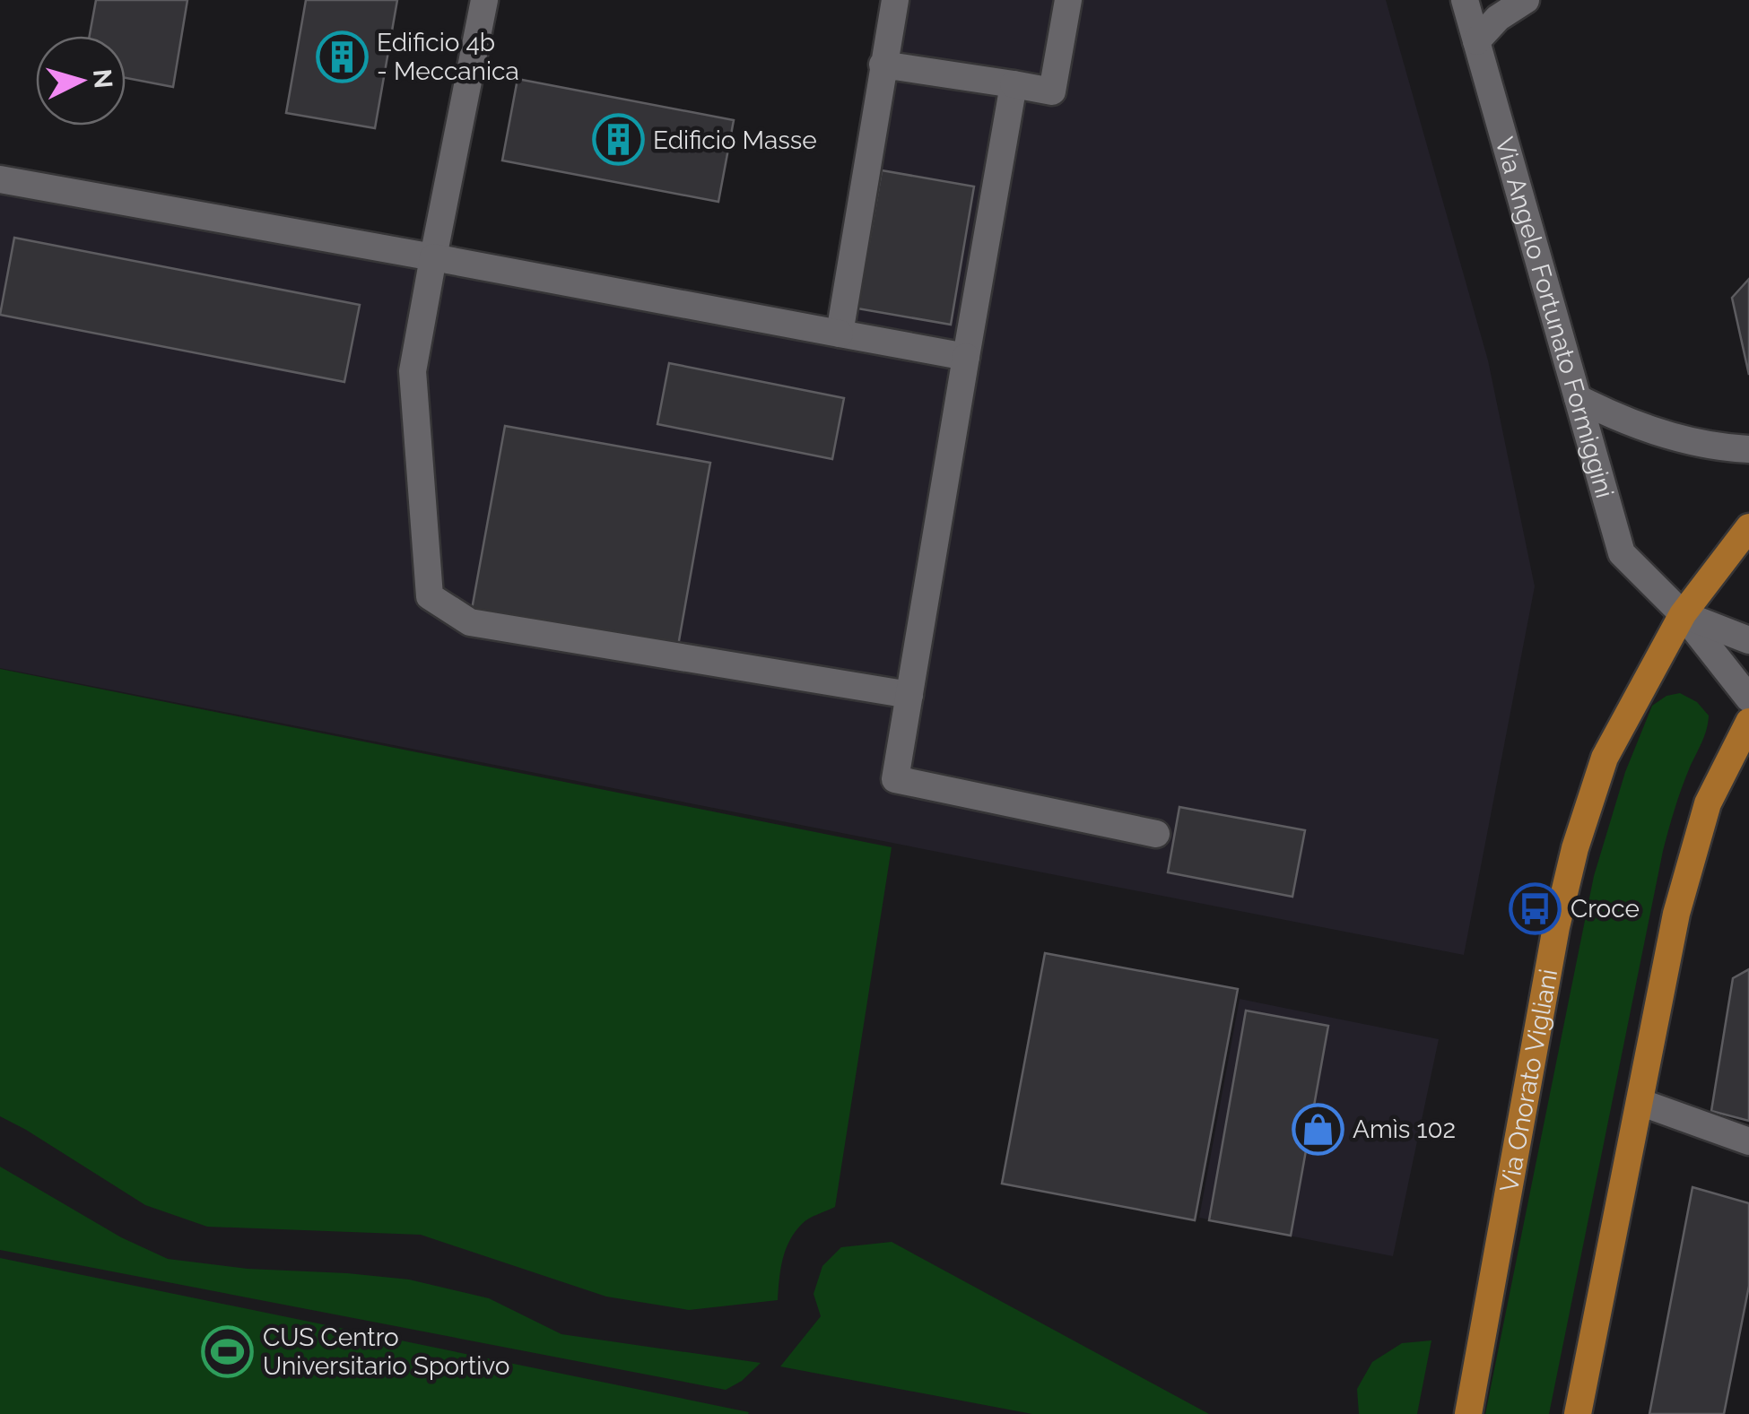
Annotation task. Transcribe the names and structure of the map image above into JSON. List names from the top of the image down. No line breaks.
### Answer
{"streets":{"main road":["Via Onorato Vigliani"],"street":["Via Angelo Fortunato Formiggini"]},"crossings":[["Via Angelo Fortunato Formiggini","Via Onorato Vigliani"]],"places":{"building":["Edificio 4b - Meccanica","Edificio Masse"],"bus stop":["Croce"],"shop":["Amìs 102"],"sports":["CUS Centro Universitario Sportivo"]},"north":"right"}
